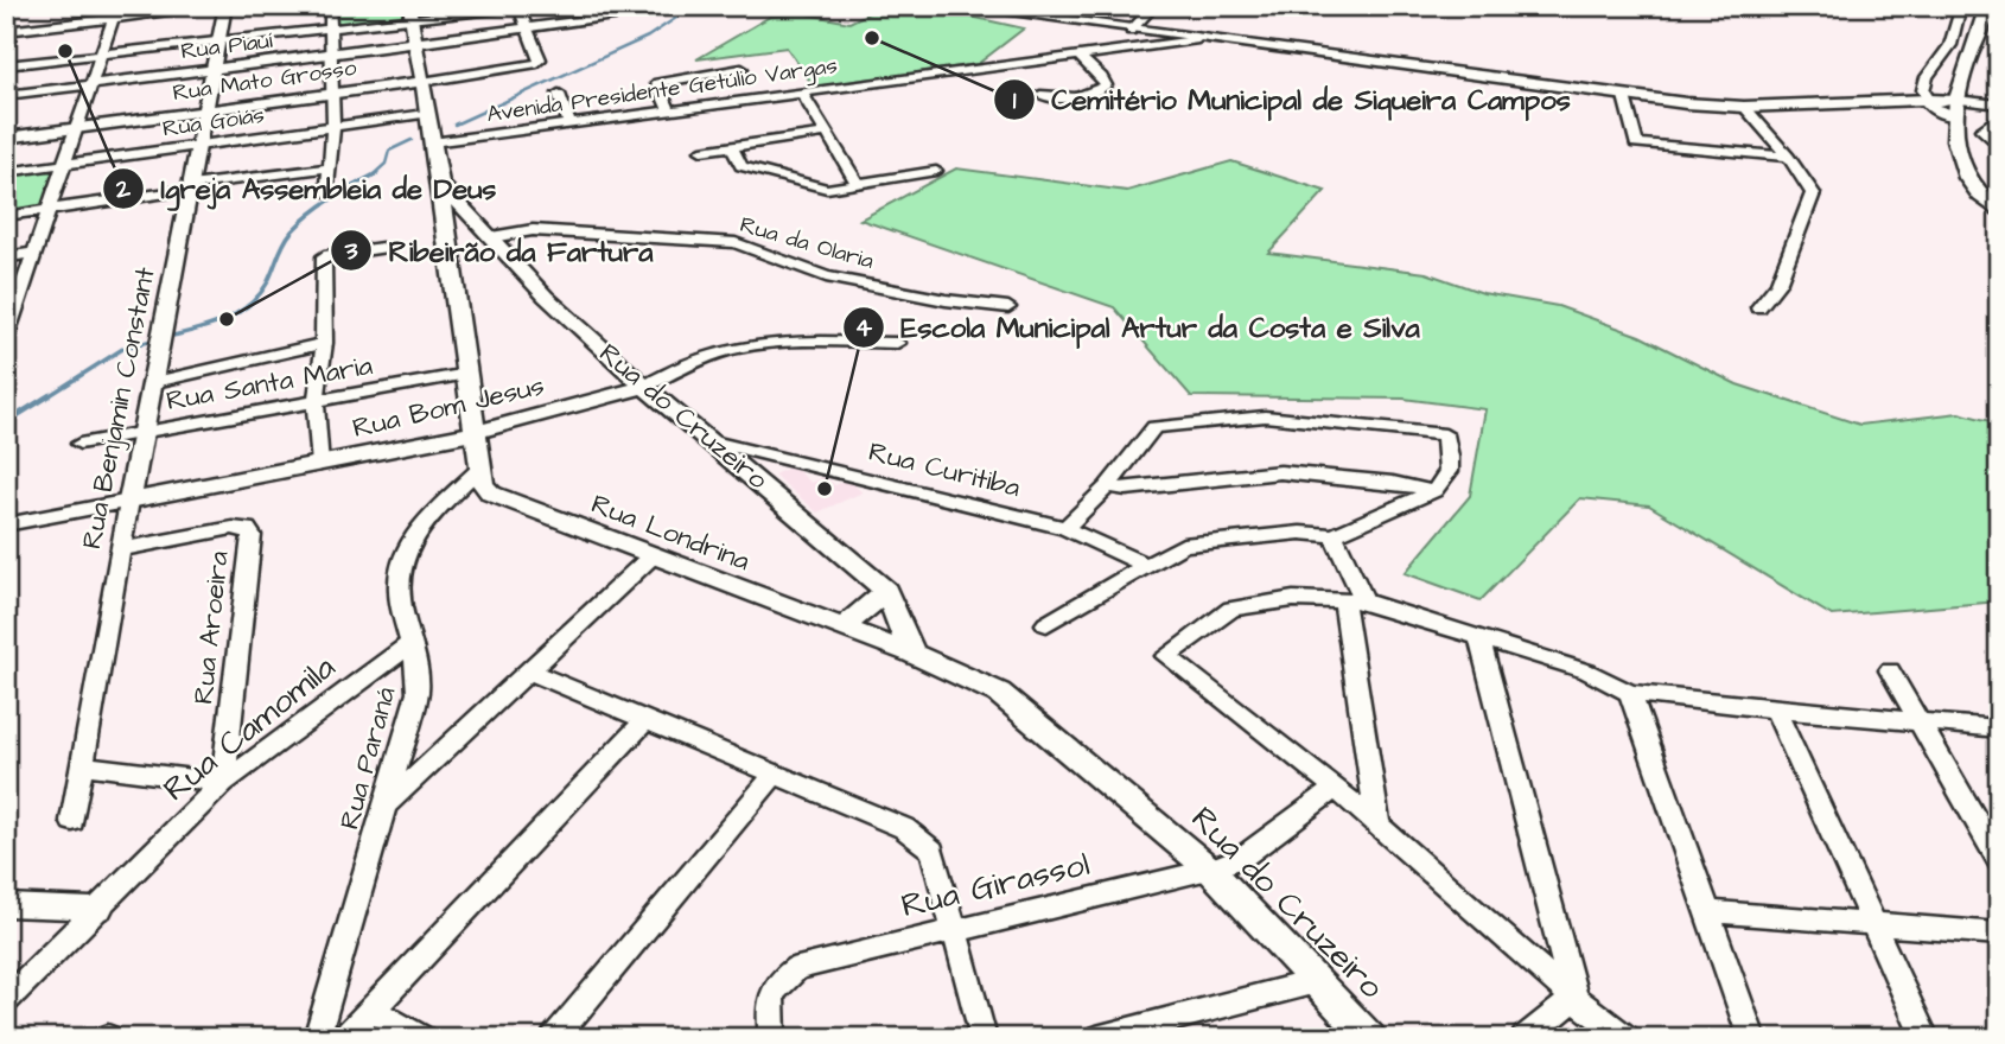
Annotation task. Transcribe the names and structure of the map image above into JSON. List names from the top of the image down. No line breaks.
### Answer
{"streets":{"street":["Rua Piauí","Rua Mato Grosso","Avenida Presidente Getúlio Vargas","Rua Goiás","Rua da Olaria","Rua Santa Maria","Rua Bom Jesus","Rua Benjamin Constant","Rua do Cruzeiro","Rua Curitiba","Rua Londrina","Rua Aroeira","Rua Camomila","Rua Paraná","Rua Girassol"]},"crossings":[["Rua Piauí","Rua Mato Grosso"],["Rua Piauí","Rua Benjamin Constant"],["Rua Mato Grosso","Rua Benjamin Constant"],["Rua Goiás","Rua Benjamin Constant"],["Rua da Olaria","Rua do Cruzeiro"],["Rua Santa Maria","Rua Benjamin Constant"],["Rua Bom Jesus","Rua Benjamin Constant"],["Rua Bom Jesus","Rua do Cruzeiro"],["Rua Benjamin Constant","Rua Aroeira"],["Rua do Cruzeiro","Rua Curitiba"],["Rua do Cruzeiro","Rua Londrina"],["Rua do Cruzeiro","Rua Girassol"],["Rua Londrina","Rua Paraná"],["Rua Aroeira","Rua Camomila"],["Rua Camomila","Rua Paraná"]],"places":["Cemitério Municipal de Siqueira Campos","Igreja Assembleia de Deus","Ribeirão da Fartura","Escola Municipal Artur da Costa e Silva"]}
